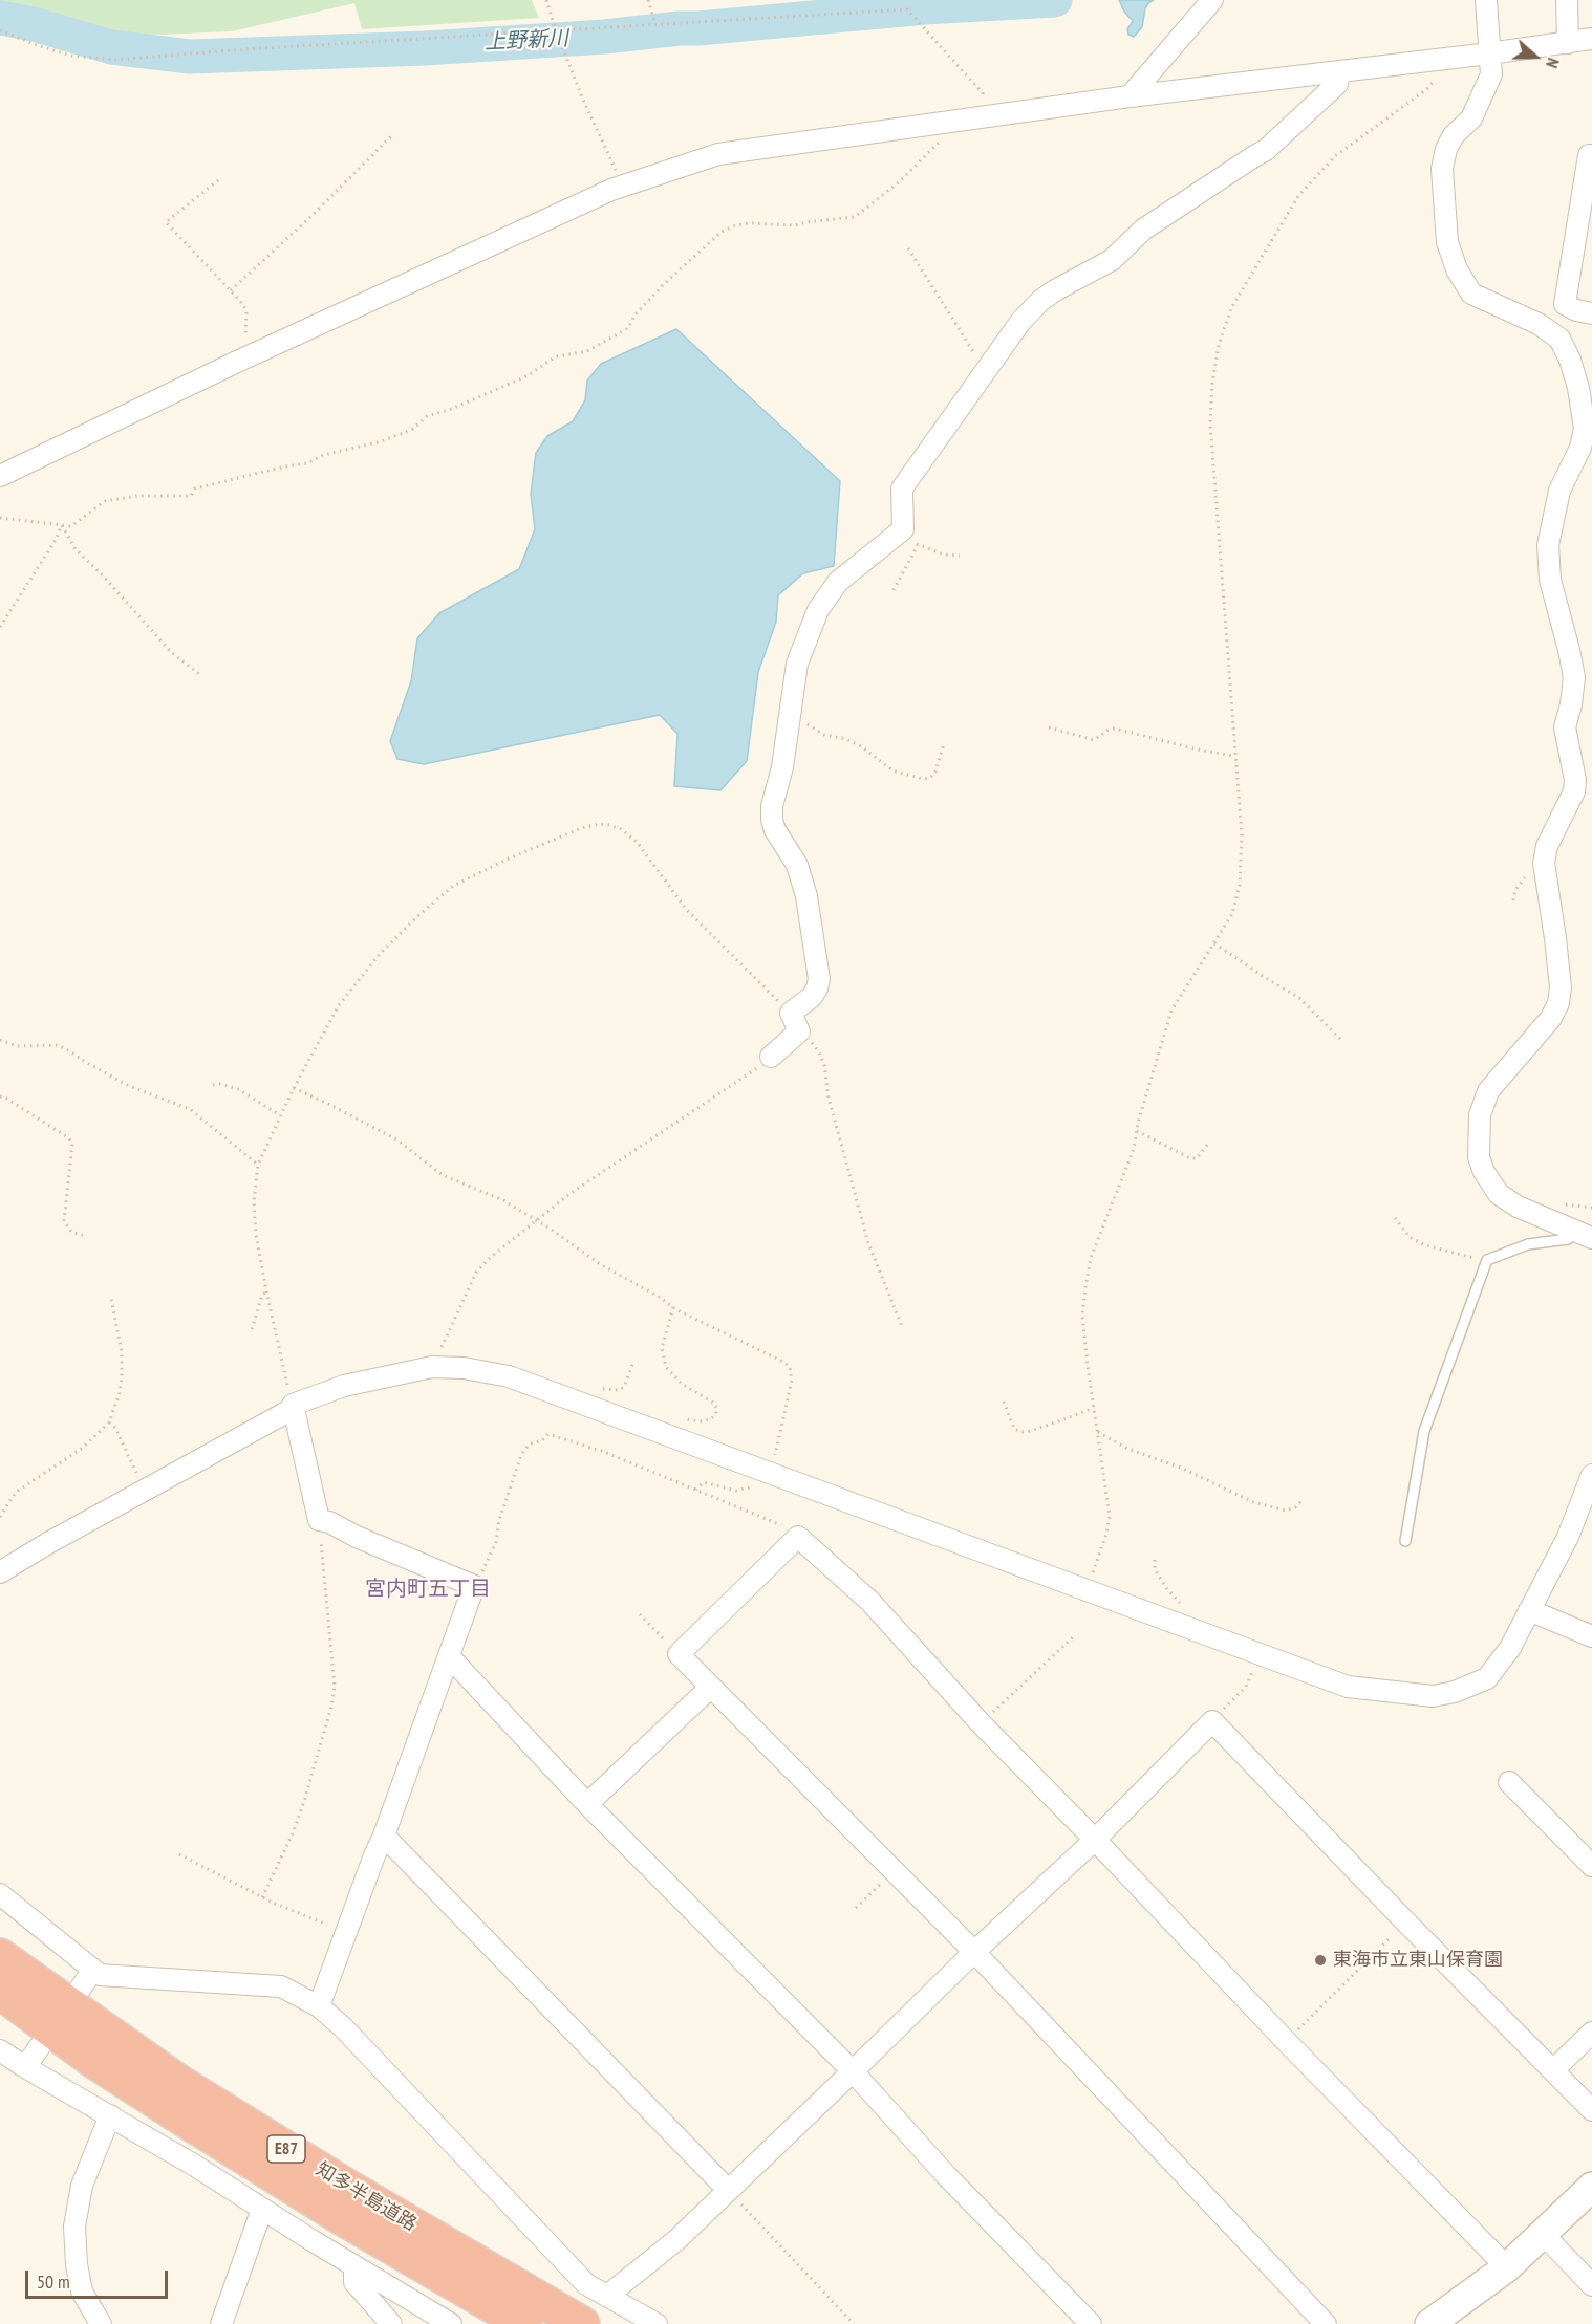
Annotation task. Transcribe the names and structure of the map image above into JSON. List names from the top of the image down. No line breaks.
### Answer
{"streets":{"highway":["E87","知多半島道路"]},"districts":["宮内町五丁目"],"water":["上野新川"],"places":["東海市立東山保育園"],"scale_bar":"50 m","north":"right"}
